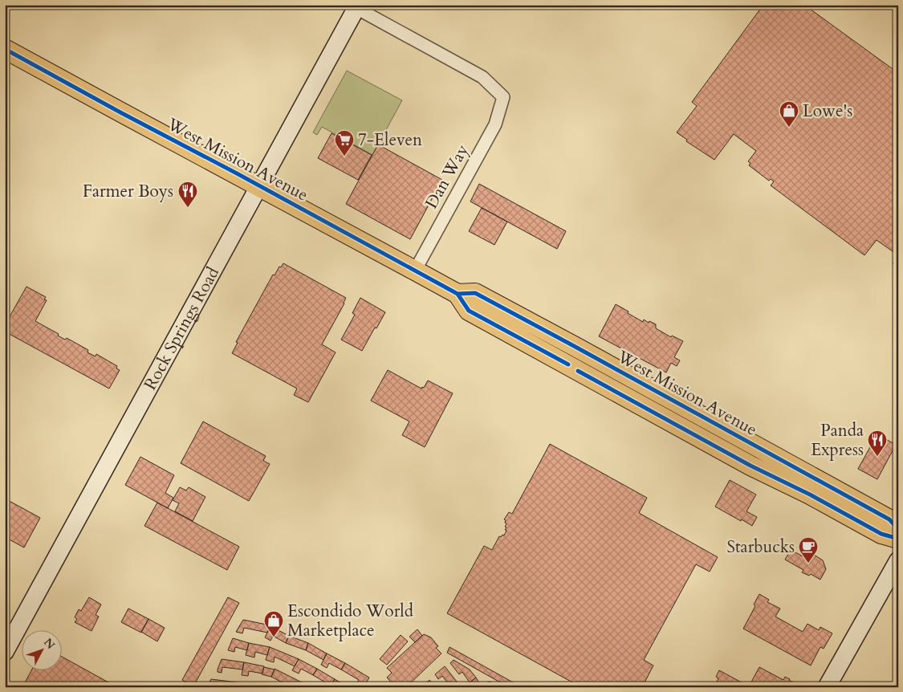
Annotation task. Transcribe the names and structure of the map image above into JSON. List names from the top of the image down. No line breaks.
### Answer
{"streets":{"main road":["West Mission Avenue"],"street":["Dan Way","Rock Springs Road"]},"crossings":[["West Mission Avenue","Dan Way"],["West Mission Avenue","Rock Springs Road"],["Dan Way","Rock Springs Road"]],"places":{"shop":["Lowe's","Escondido World Marketplace"],"supermarket":["7-Eleven"],"restaurant":["Farmer Boys","Panda Express"],"cafe":["Starbucks"]},"north":"top right"}
